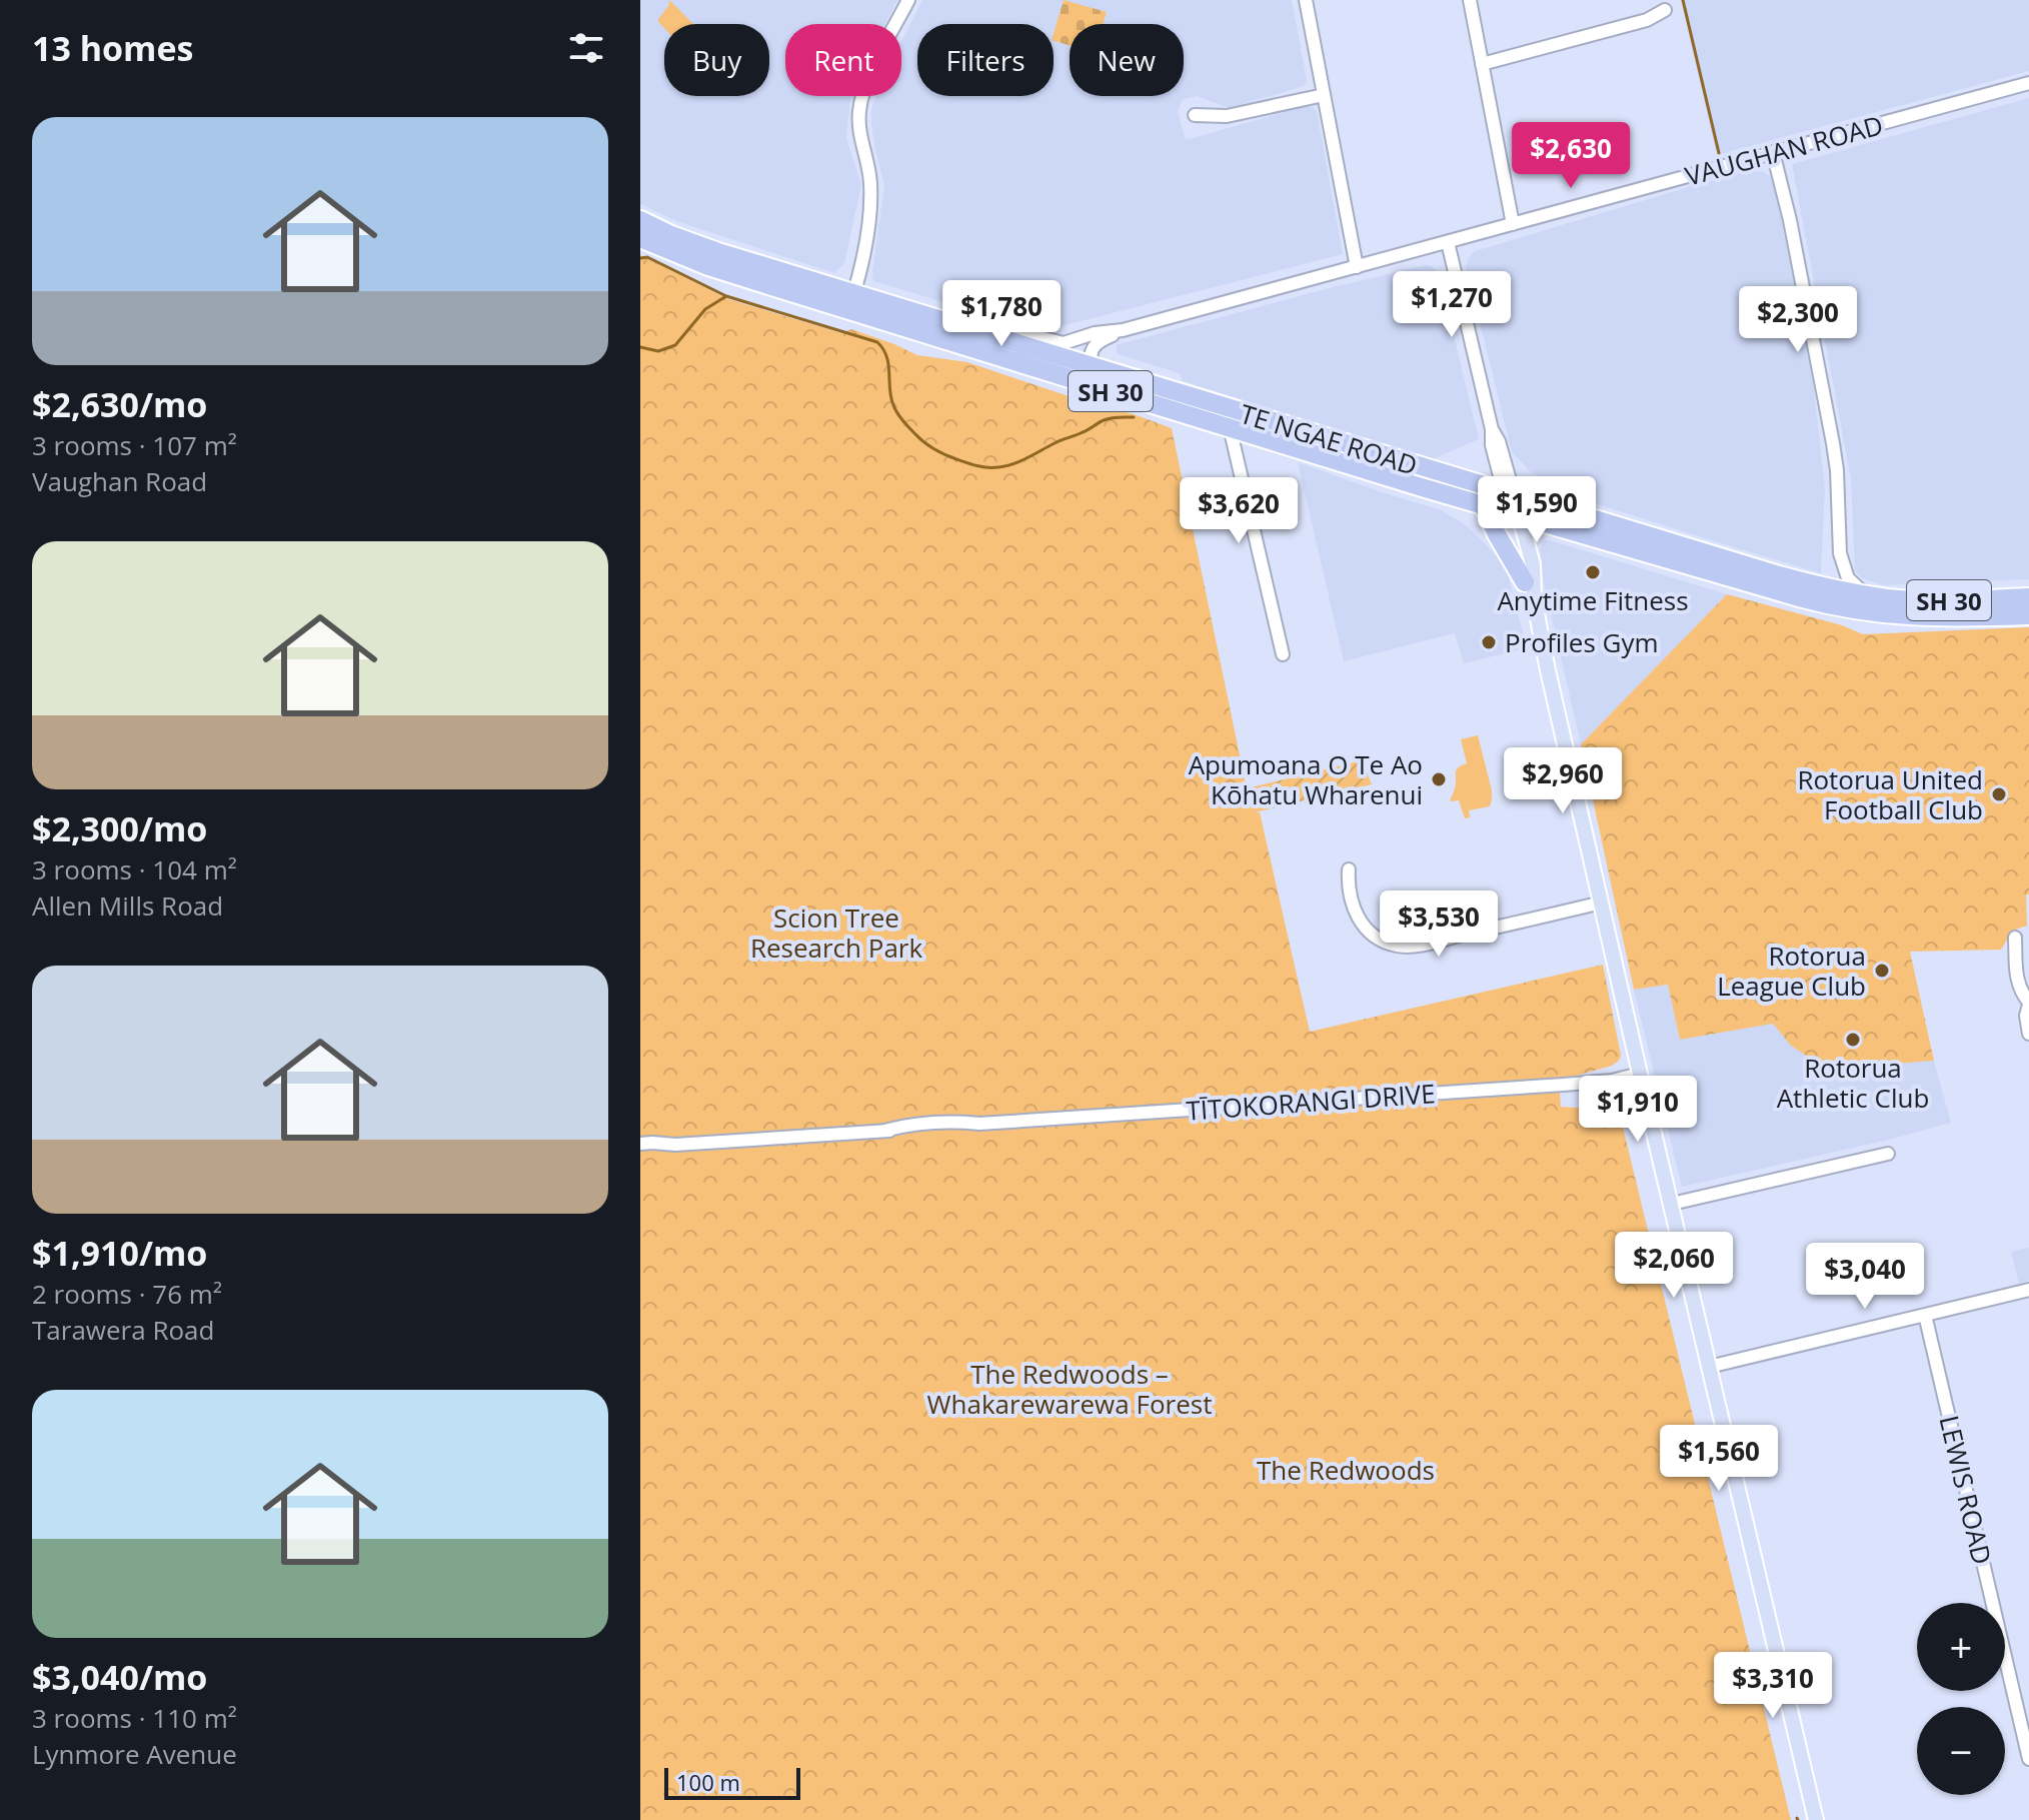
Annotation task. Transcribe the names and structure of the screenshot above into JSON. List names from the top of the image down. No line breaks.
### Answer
{"streets":{"highway":["SH 30","TE NGAE ROAD"],"street":["VAUGHAN ROAD","TĪTOKORANGI DRIVE","LEWIS ROAD"]},"crossings":[["VAUGHAN ROAD","TE NGAE ROAD"]],"parks":["Scion Tree Research Park","The Redwoods – Whakarewarewa Forest","The Redwoods"],"places":["Anytime Fitness","Profiles Gym","Apumoana O Te Ao Kōhatu Wharenui","Rotorua United Football Club","Rotorua League Club","Rotorua Athletic Club"],"scale_bar":"100 m","page":{"heading":"13 homes","chip":["Buy","Rent","Filters","New"],"list":[{"name":"$2,630/mo","note":"3 rooms · 107 m² · Vaughan Road"},{"name":"$2,300/mo","note":"3 rooms · 104 m² · Allen Mills Road"},{"name":"$1,910/mo","note":"2 rooms · 76 m² · Tarawera Road"},{"name":"$3,040/mo","note":"3 rooms · 110 m² · Lynmore Avenue"}],"price":["$2,630","$1,270","$1,780","$2,300","$1,590","$3,620","$2,960","$3,530","$1,910","$2,060","$3,040","$1,560","$3,310"],"map_buttons":["+","−"],"scale":"100 m"}}
